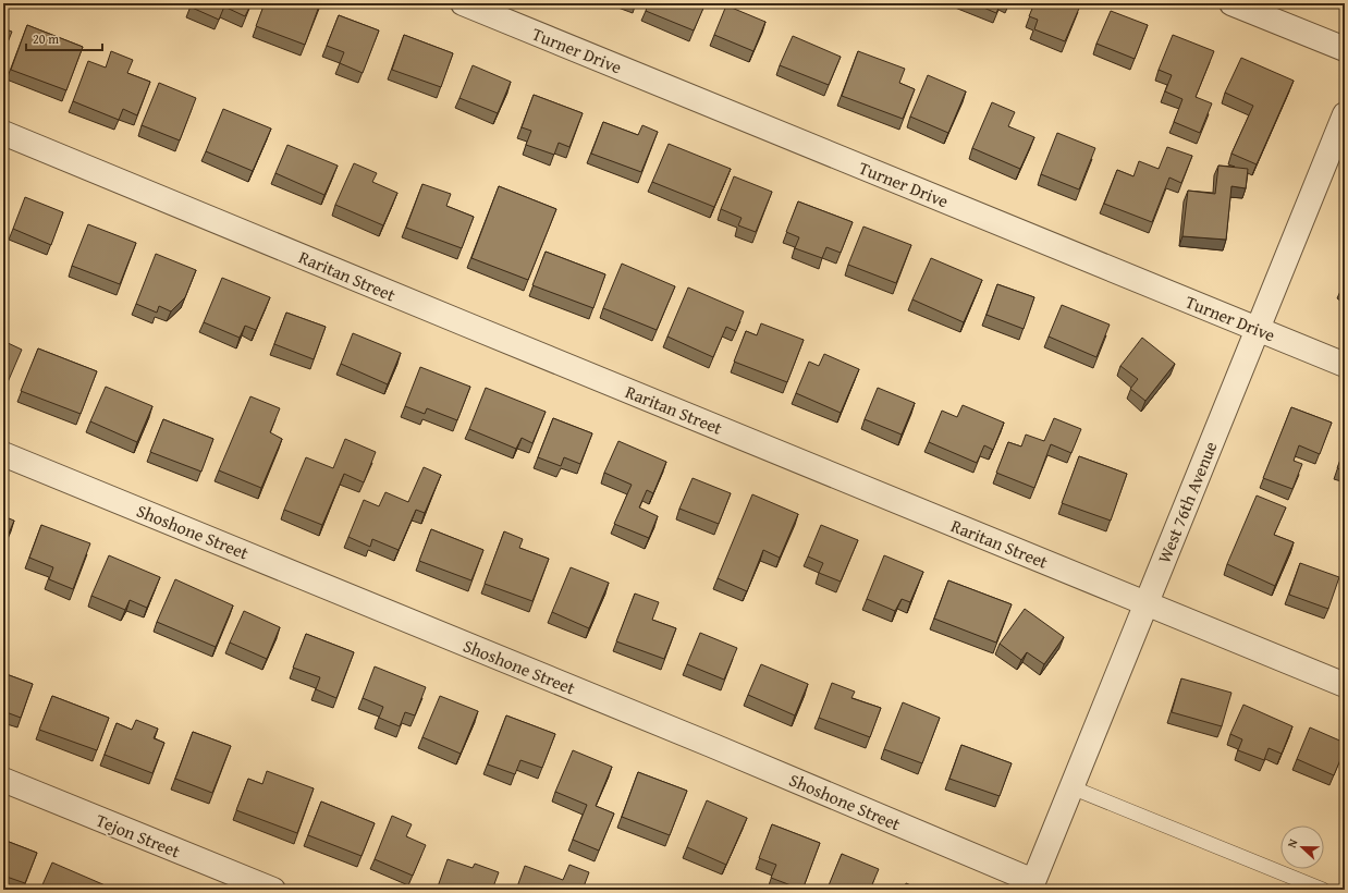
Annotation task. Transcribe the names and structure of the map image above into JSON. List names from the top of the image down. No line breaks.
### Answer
{"streets":{"street":["Turner Drive","Raritan Street","West 76th Avenue","Shoshone Street","Tejon Street"]},"crossings":[["Turner Drive","West 76th Avenue"],["Raritan Street","West 76th Avenue"],["West 76th Avenue","Shoshone Street"]],"scale_bar":"20 m","north":"left"}
